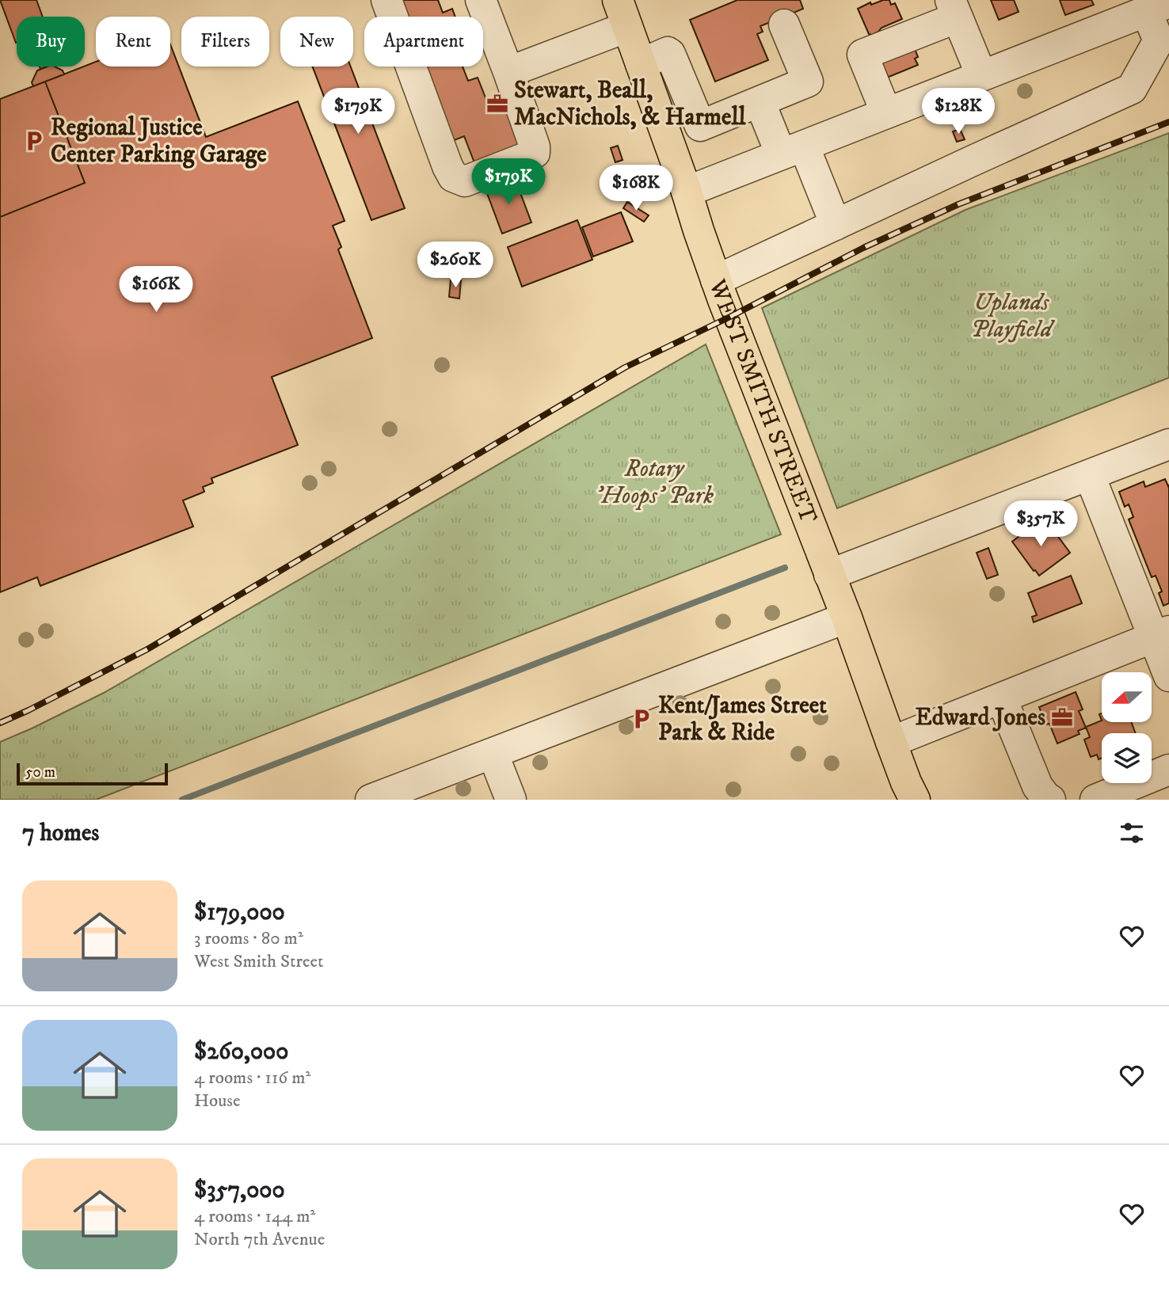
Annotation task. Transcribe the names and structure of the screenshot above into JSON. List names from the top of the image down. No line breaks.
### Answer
{"streets":{"main road":["WEST SMITH STREET"]},"parks":["Uplands Playfield","Rotary 'Hoops' Park"],"places":{"office":["Stewart, Beall, MacNichols, & Harmell","Edward Jones"],"parking":["Regional Justice Center Parking Garage","Kent/James Street Park & Ride"]},"scale_bar":"50 m","north":"left","page":{"chip":["Buy","Rent","Filters","New","Apartment"],"price":["$179K","$128K","$179K","$168K","$260K","$166K","$357K"],"scale":"50 m","heading":"7 homes","list":[{"name":"$179,000","note":"3 rooms · 80 m² · West Smith Street"},{"name":"$260,000","note":"4 rooms · 116 m² · House"},{"name":"$357,000","note":"4 rooms · 144 m² · North 7th Avenue"}]}}
